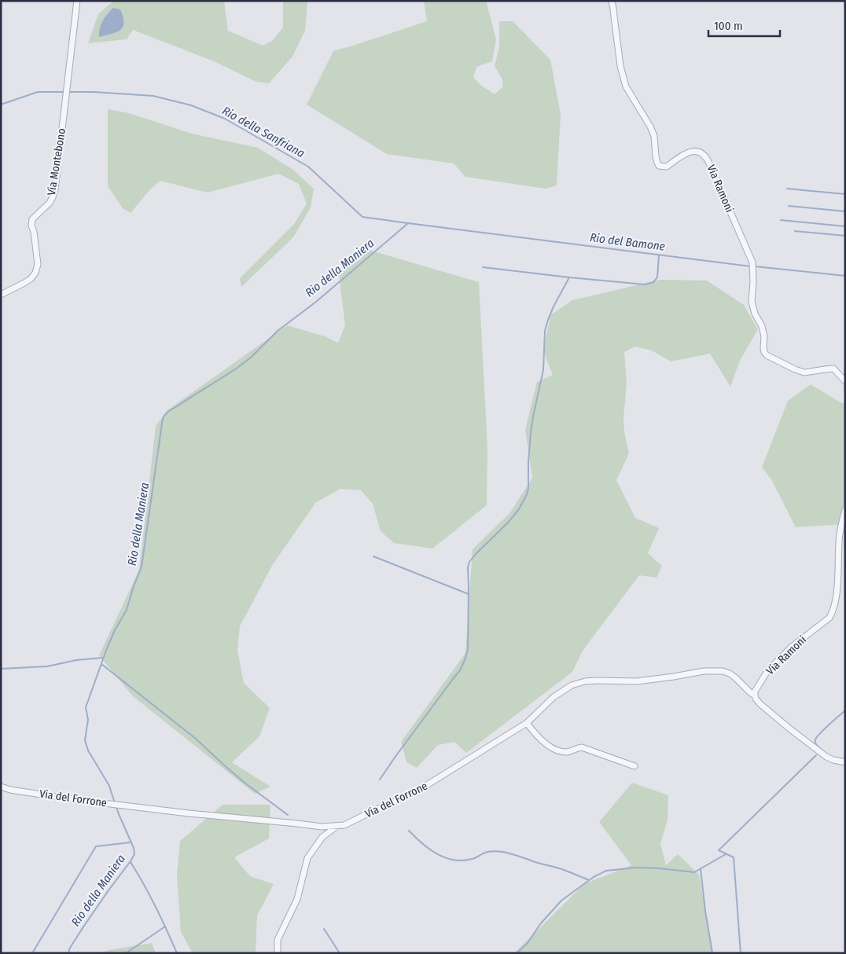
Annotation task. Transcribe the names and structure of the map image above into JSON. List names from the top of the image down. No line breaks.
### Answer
{"streets":{"street":["Via Montebono","Via Ramoni","Via del Forrone"]},"crossings":[["Via Ramoni","Via del Forrone"]],"water":["Rio della Sanfriana","Rio del Bamone","Rio della Maniera"],"scale_bar":"100 m"}
